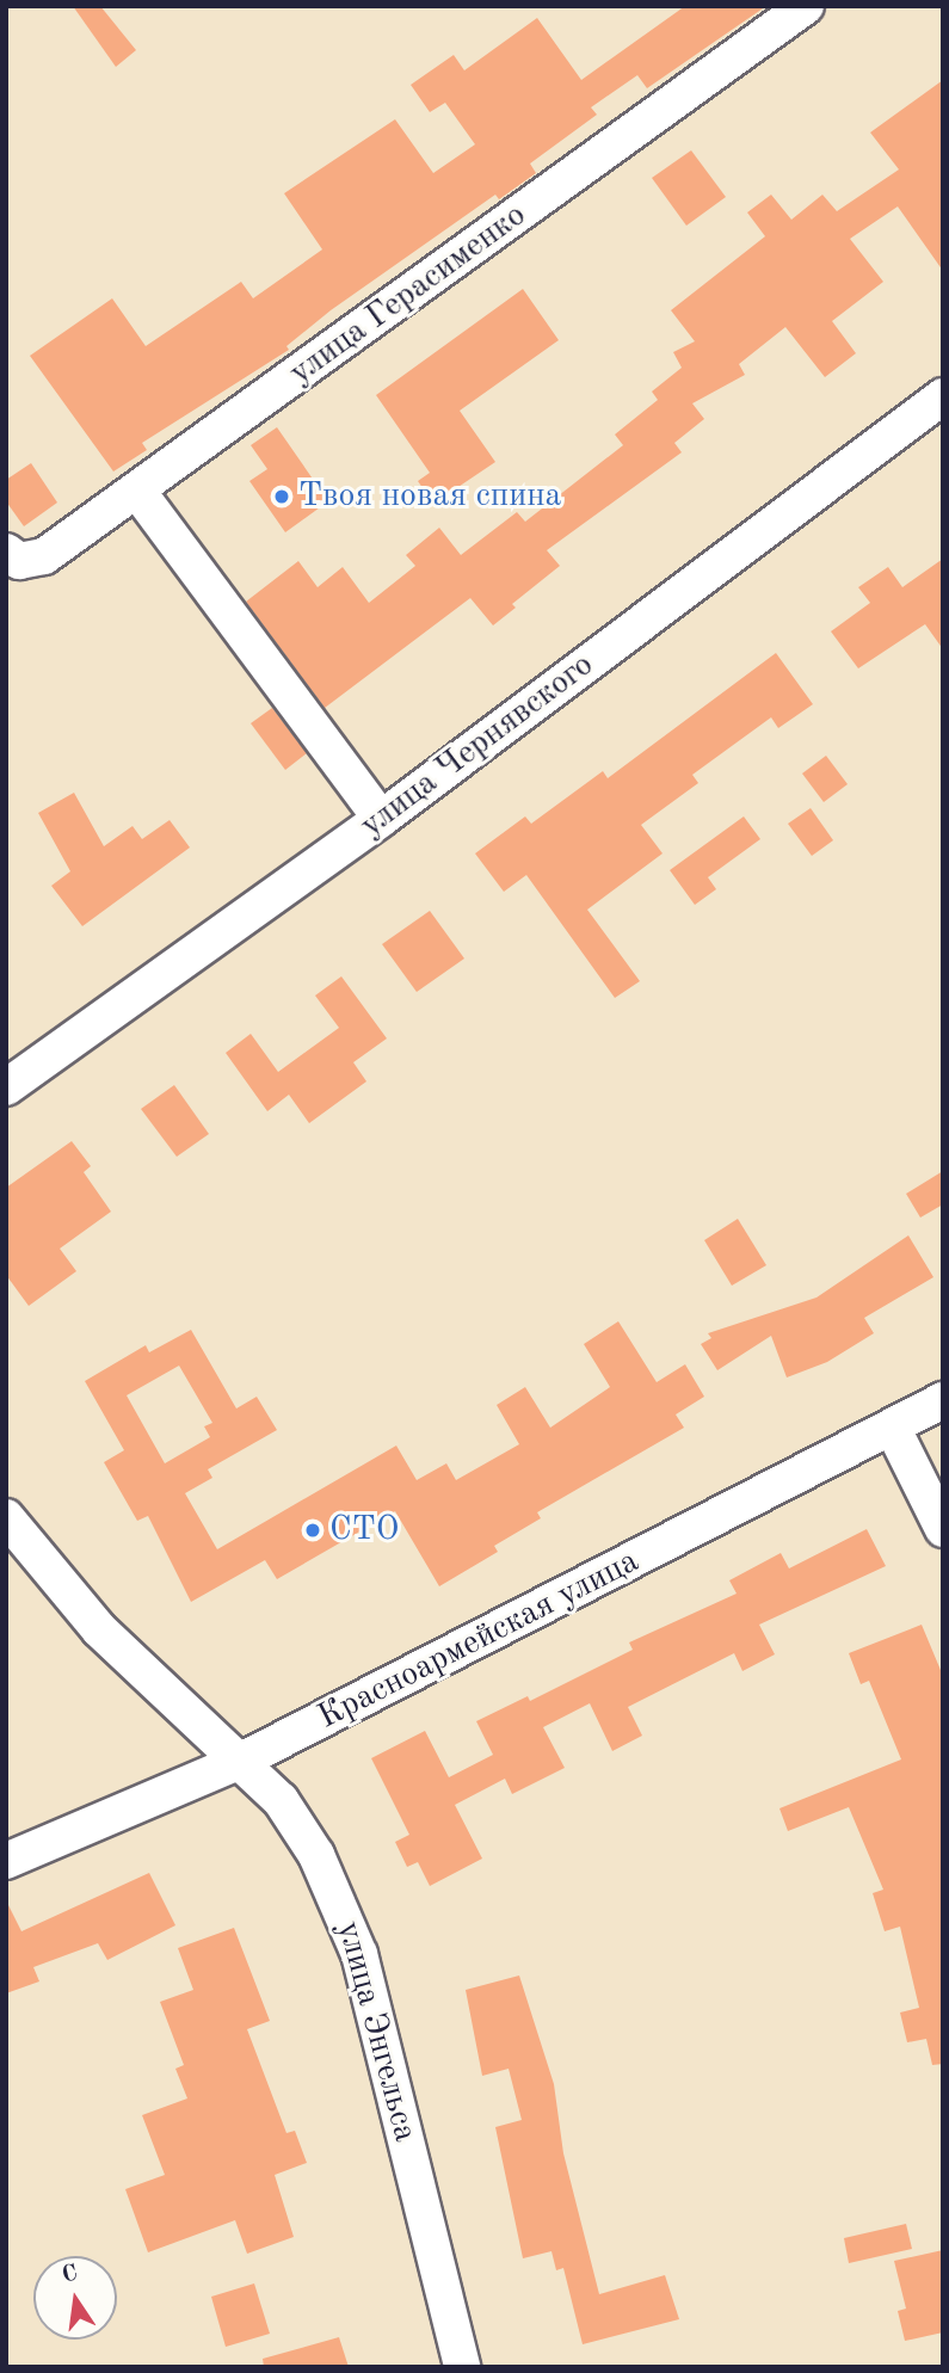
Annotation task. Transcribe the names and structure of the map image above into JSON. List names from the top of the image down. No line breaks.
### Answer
{"streets":{"street":["улица Герасименко","улица Чернявского","Красноармейская улица","улица Энгельса"]},"crossings":[["Красноармейская улица","улица Энгельса"]],"places":["Твоя новая спина","СТО"],"north":"top"}
